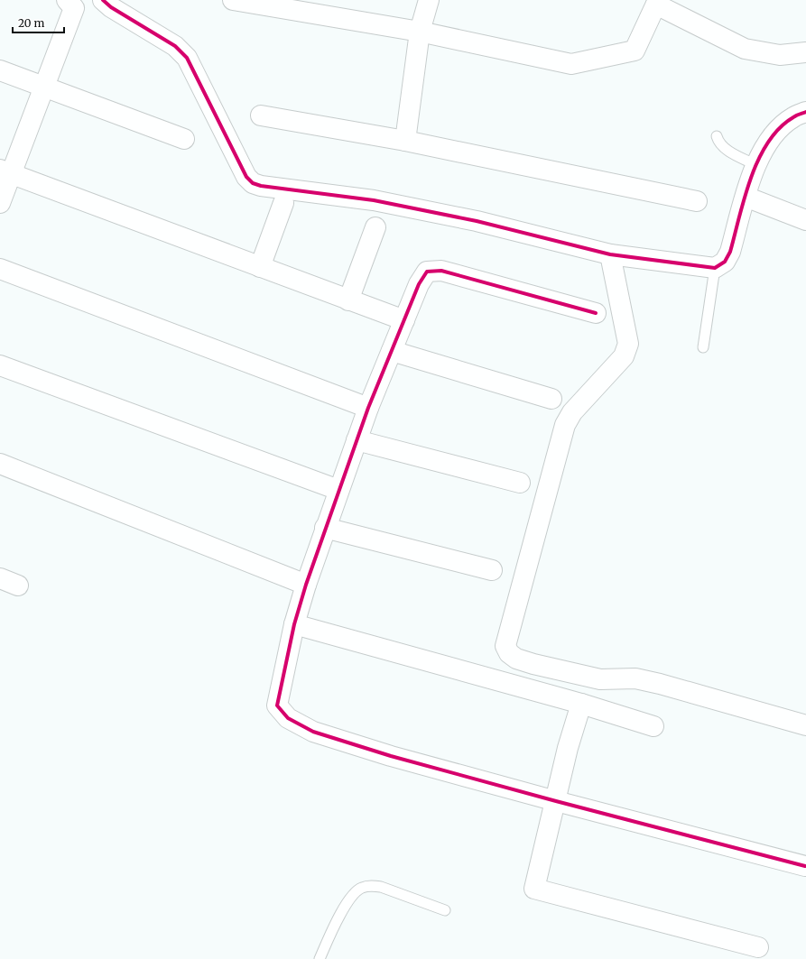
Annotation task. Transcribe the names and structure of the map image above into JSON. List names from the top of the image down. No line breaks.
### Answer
{"scale_bar":"20 m"}
